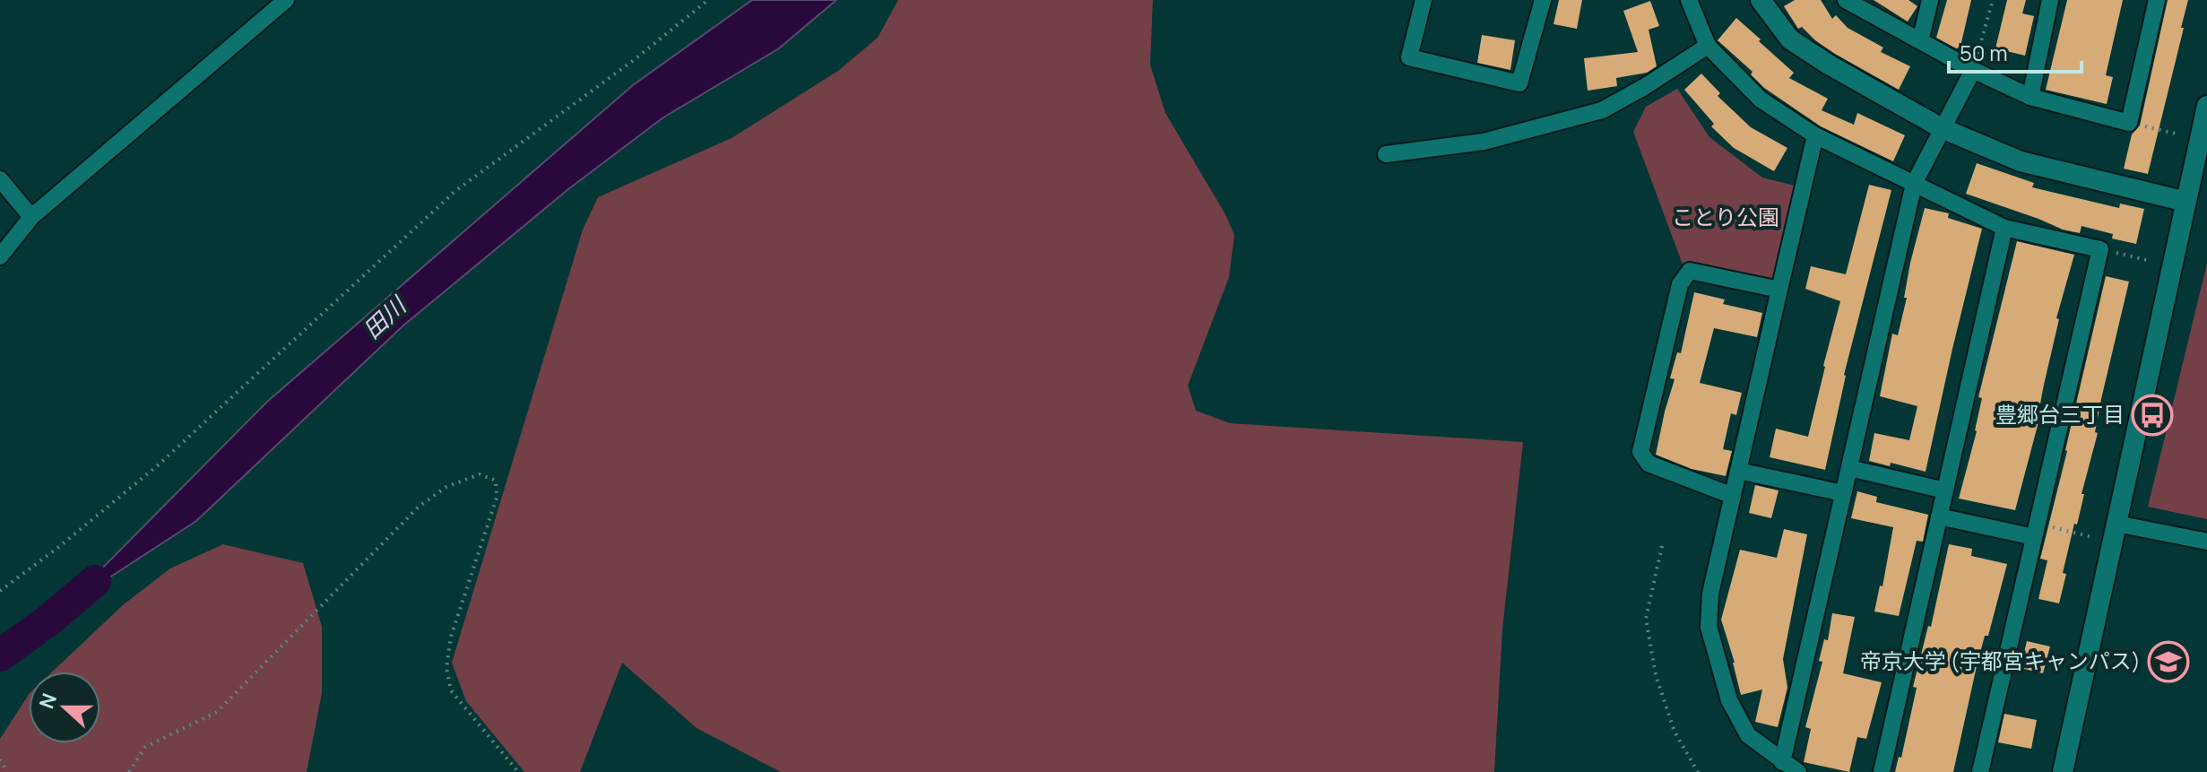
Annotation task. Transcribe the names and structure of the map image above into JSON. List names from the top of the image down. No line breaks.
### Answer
{"water":["田川"],"parks":["ことり公園"],"places":{"bus stop":["豊郷台三丁目"],"school or university":["帝京大学 (宇都宮キャンパス)"]},"scale_bar":"50 m","north":"left"}
